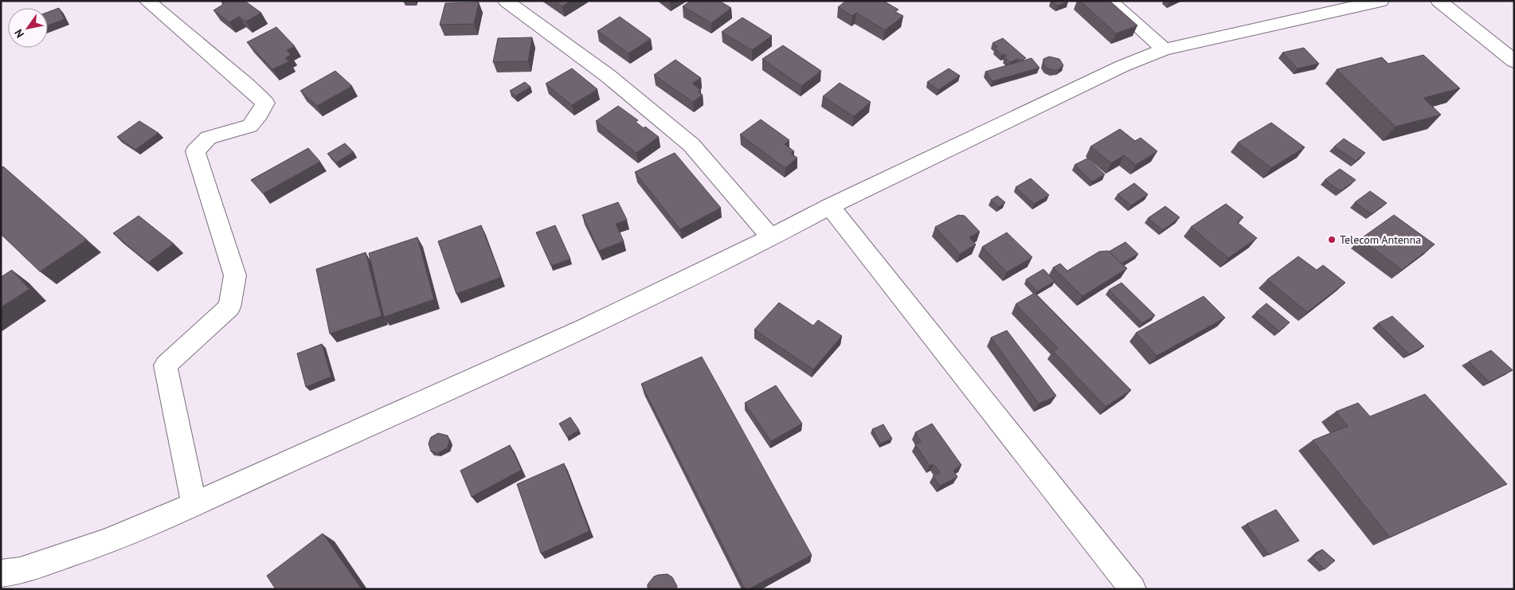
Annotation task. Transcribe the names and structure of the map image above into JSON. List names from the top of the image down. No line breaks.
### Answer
{"places":["Telecom Antenna"],"north":"bottom left"}
